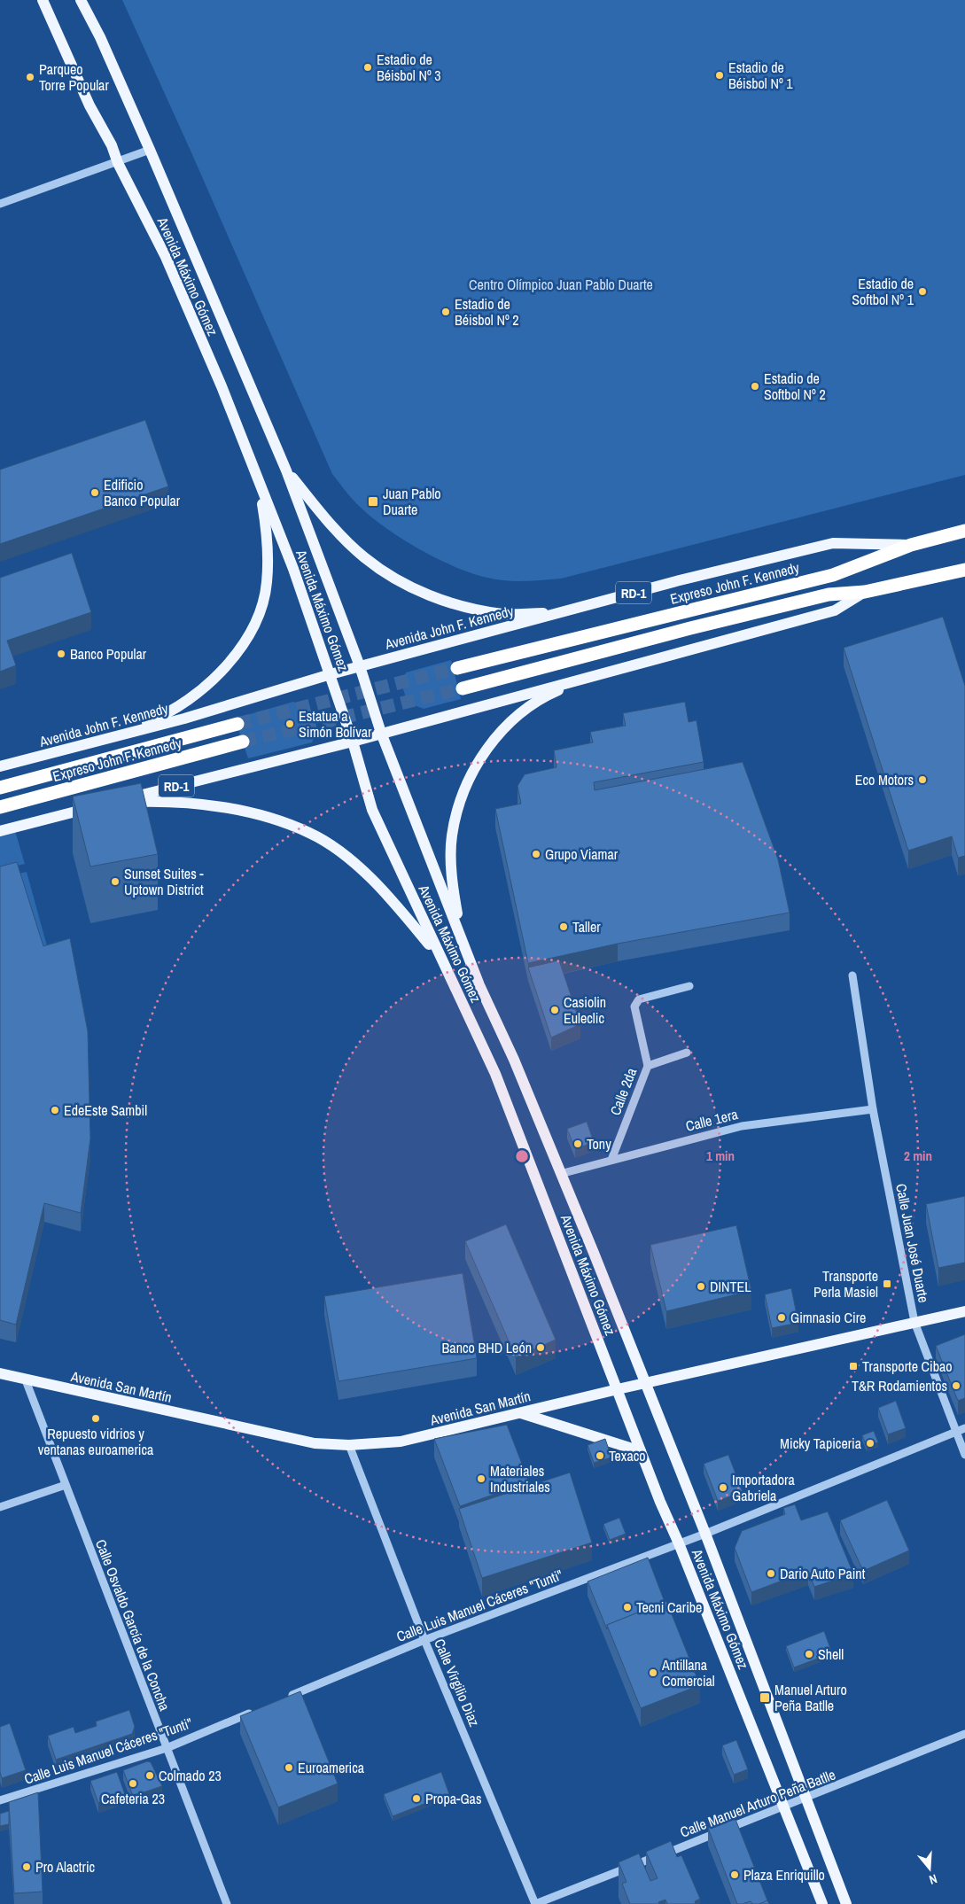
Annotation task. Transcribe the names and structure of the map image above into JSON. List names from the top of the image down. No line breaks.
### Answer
{"streets":{"highway":["Expreso John F. Kennedy","RD-1"],"main road":["Avenida Máximo Gómez","Avenida John F. Kennedy","Avenida San Martín"],"street":["Calle 2da","Calle 1era","Calle Juan José Duarte","Calle Luis Manuel Cáceres \"Tunti\"","Calle Osvaldo García de la Concha","Calle Virgilio Diaz","Calle Manuel Arturo Peña Batlle"]},"crossings":[["Avenida Máximo Gómez","RD-1"],["Avenida Máximo Gómez","Avenida John F. Kennedy"],["Avenida Máximo Gómez","Calle 1era"],["Avenida Máximo Gómez","Avenida San Martín"],["Avenida Máximo Gómez","Calle Luis Manuel Cáceres \"Tunti\""],["Avenida Máximo Gómez","Calle Manuel Arturo Peña Batlle"],["Expreso John F. Kennedy","Avenida John F. Kennedy"],["Calle 2da","Calle 1era"],["Calle 1era","Calle Juan José Duarte"],["Calle Juan José Duarte","Avenida San Martín"],["Calle Juan José Duarte","Calle Luis Manuel Cáceres \"Tunti\""],["Avenida San Martín","Calle Osvaldo García de la Concha"],["Avenida San Martín","Calle Virgilio Diaz"],["Calle Luis Manuel Cáceres \"Tunti\"","Calle Osvaldo García de la Concha"],["Calle Luis Manuel Cáceres \"Tunti\"","Calle Virgilio Diaz"],["Calle Virgilio Diaz","Calle Manuel Arturo Peña Batlle"]],"parks":["Centro Olímpico Juan Pablo Duarte"],"places":{"other":["Estadio de Béisbol Nº 3","Estadio de Béisbol Nº 1","Parqueo Torre Popular","Estadio de Softbol Nº 1","Estadio de Béisbol Nº 2","Estadio de Softbol Nº 2","Edificio Banco Popular","Banco Popular","Estatua a Simón Bolívar","Eco Motors","Grupo Viamar","Sunset Suites - Uptown District","Taller","Casiolin Euleclic","EdeEste Sambil","Tony","DINTEL","Gimnasio Cire","Banco BHD León","T&R Rodamientos","Repuesto vidrios y ventanas euroamerica","Micky Tapiceria","Texaco","Materiales Industriales","Importadora Gabriela","Dario Auto Paint","Tecni Caribe","Shell","Antillana Comercial","Euroamerica","Colmado 23","Cafeteria 23","Propa-Gas","Pro Alactric","Plaza Enriquillo"],"transit":["Juan Pablo Duarte","Transporte Perla Masiel","Transporte Cibao","Manuel Arturo Peña Batlle"]},"north":"bottom","rings":["1 min","2 min"]}
